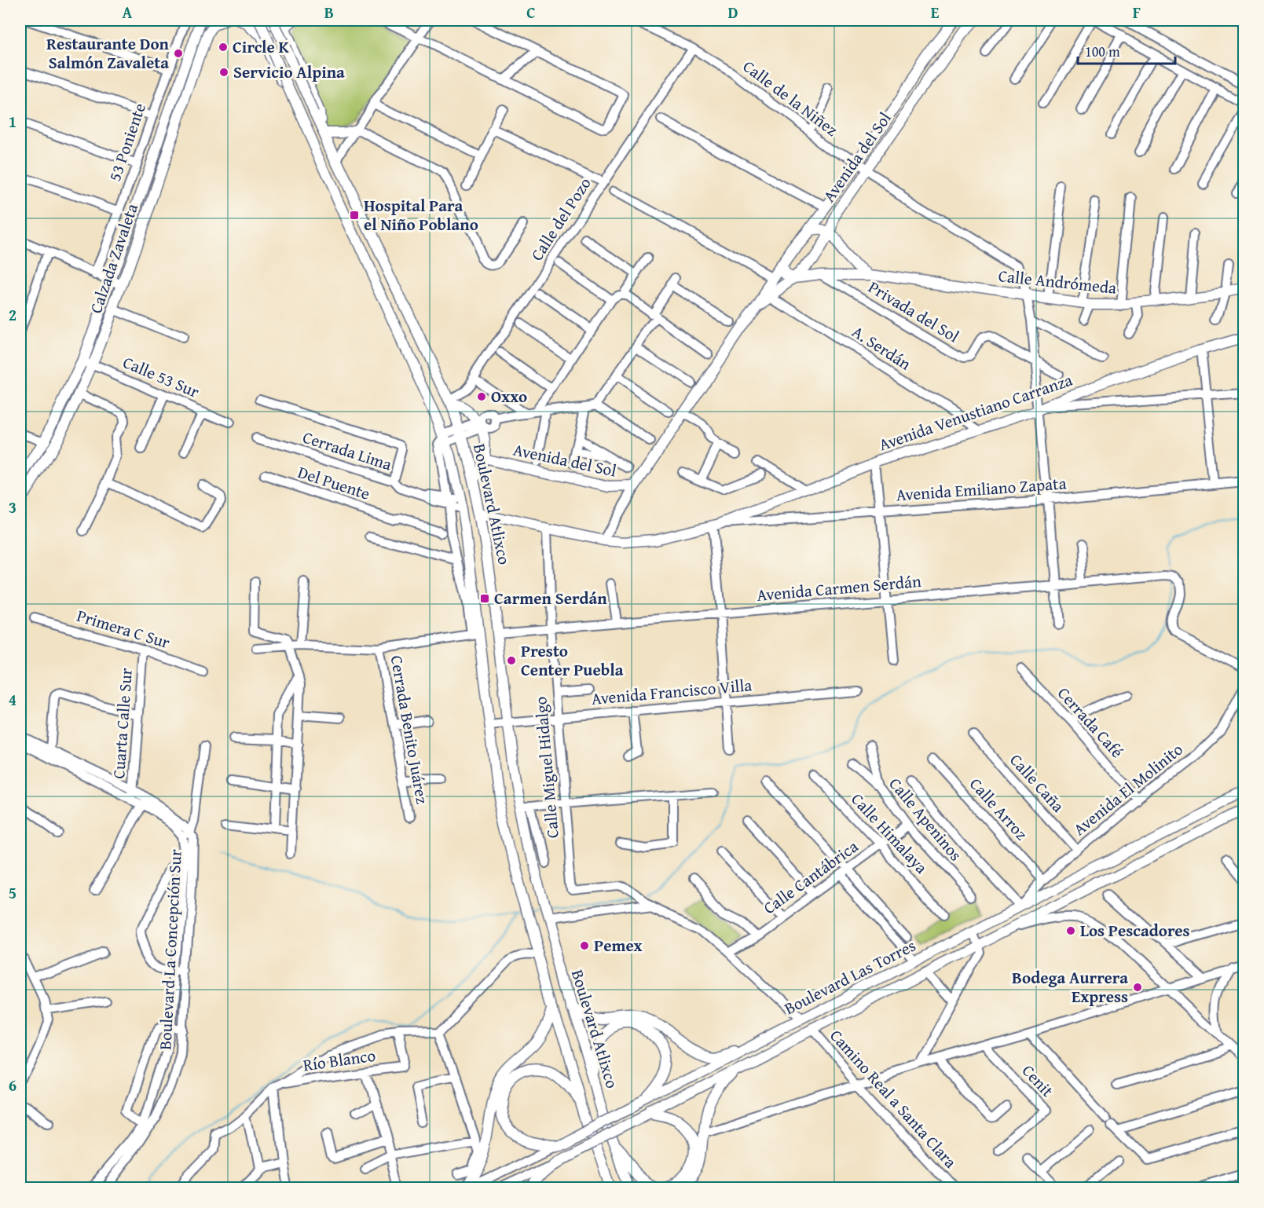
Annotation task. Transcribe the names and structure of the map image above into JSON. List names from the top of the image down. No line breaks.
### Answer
{"streets":{"main road":["Avenida del Sol","Calzada Zavaleta","Calle Andrómeda","Avenida Venustiano Carranza","Boulevard Atlixco","Boulevard Las Torres"],"street":["Calle de la Niñez","53 Poniente","Calle del Pozo","Privada del Sol","A. Serdán","Calle 53 Sur","Cerrada Lima","Del Puente","Avenida Emiliano Zapata","Avenida Carmen Serdán","Primera C Sur","Avenida Francisco Villa","Cerrada Café","Cuarta Calle Sur","Cerrada Benito Juárez","Calle Miguel Hidalgo","Calle Caña","Avenida El Molinito","Calle Arroz","Calle Apeninos","Calle Himalaya","Calle Cantábrica","Boulevard La Concepción Sur","Río Blanco","Cenit","Camino Real a Santa Clara"]},"crossings":[["Calle de la Niñez","Avenida del Sol"],["Calle de la Niñez","Calle del Pozo"],["Calle de la Niñez","Calle Andrómeda"],["Calle de la Niñez","Privada del Sol"],["Calle de la Niñez","Avenida Venustiano Carranza"],["Calle de la Niñez","Avenida Emiliano Zapata"],["Calle de la Niñez","Avenida Carmen Serdán"],["Avenida del Sol","Calle Andrómeda"],["Avenida del Sol","A. Serdán"],["Avenida del Sol","Avenida Venustiano Carranza"],["Calle del Pozo","Boulevard Atlixco"],["Calzada Zavaleta","Calle 53 Sur"],["Calle Andrómeda","Privada del Sol"],["A. Serdán","Avenida Venustiano Carranza"],["Avenida Venustiano Carranza","Avenida Emiliano Zapata"],["Avenida Venustiano Carranza","Boulevard Atlixco"],["Avenida Venustiano Carranza","Calle Miguel Hidalgo"],["Cerrada Lima","Boulevard Atlixco"],["Boulevard Atlixco","Avenida Carmen Serdán"],["Boulevard Atlixco","Avenida Francisco Villa"],["Avenida Carmen Serdán","Calle Miguel Hidalgo"],["Primera C Sur","Cuarta Calle Sur"],["Avenida Francisco Villa","Calle Miguel Hidalgo"],["Cerrada Café","Avenida El Molinito"],["Cuarta Calle Sur","Boulevard La Concepción Sur"],["Calle Caña","Avenida El Molinito"],["Avenida El Molinito","Calle Arroz"],["Avenida El Molinito","Boulevard Las Torres"],["Calle Apeninos","Calle Cantábrica"],["Calle Himalaya","Calle Cantábrica"],["Boulevard Las Torres","Camino Real a Santa Clara"]],"places":{"other":["Circle K","Restaurante Don Salmón Zavaleta","Servicio Alpina","Oxxo","Presto Center Puebla","Los Pescadores","Pemex","Bodega Aurrera Express"],"transit":["Hospital Para el Niño Poblano","Carmen Serdán"]},"scale_bar":"100 m","grid":{"columns":["A","B","C","D","E","F"],"rows":["1","2","3","4","5","6"]}}
